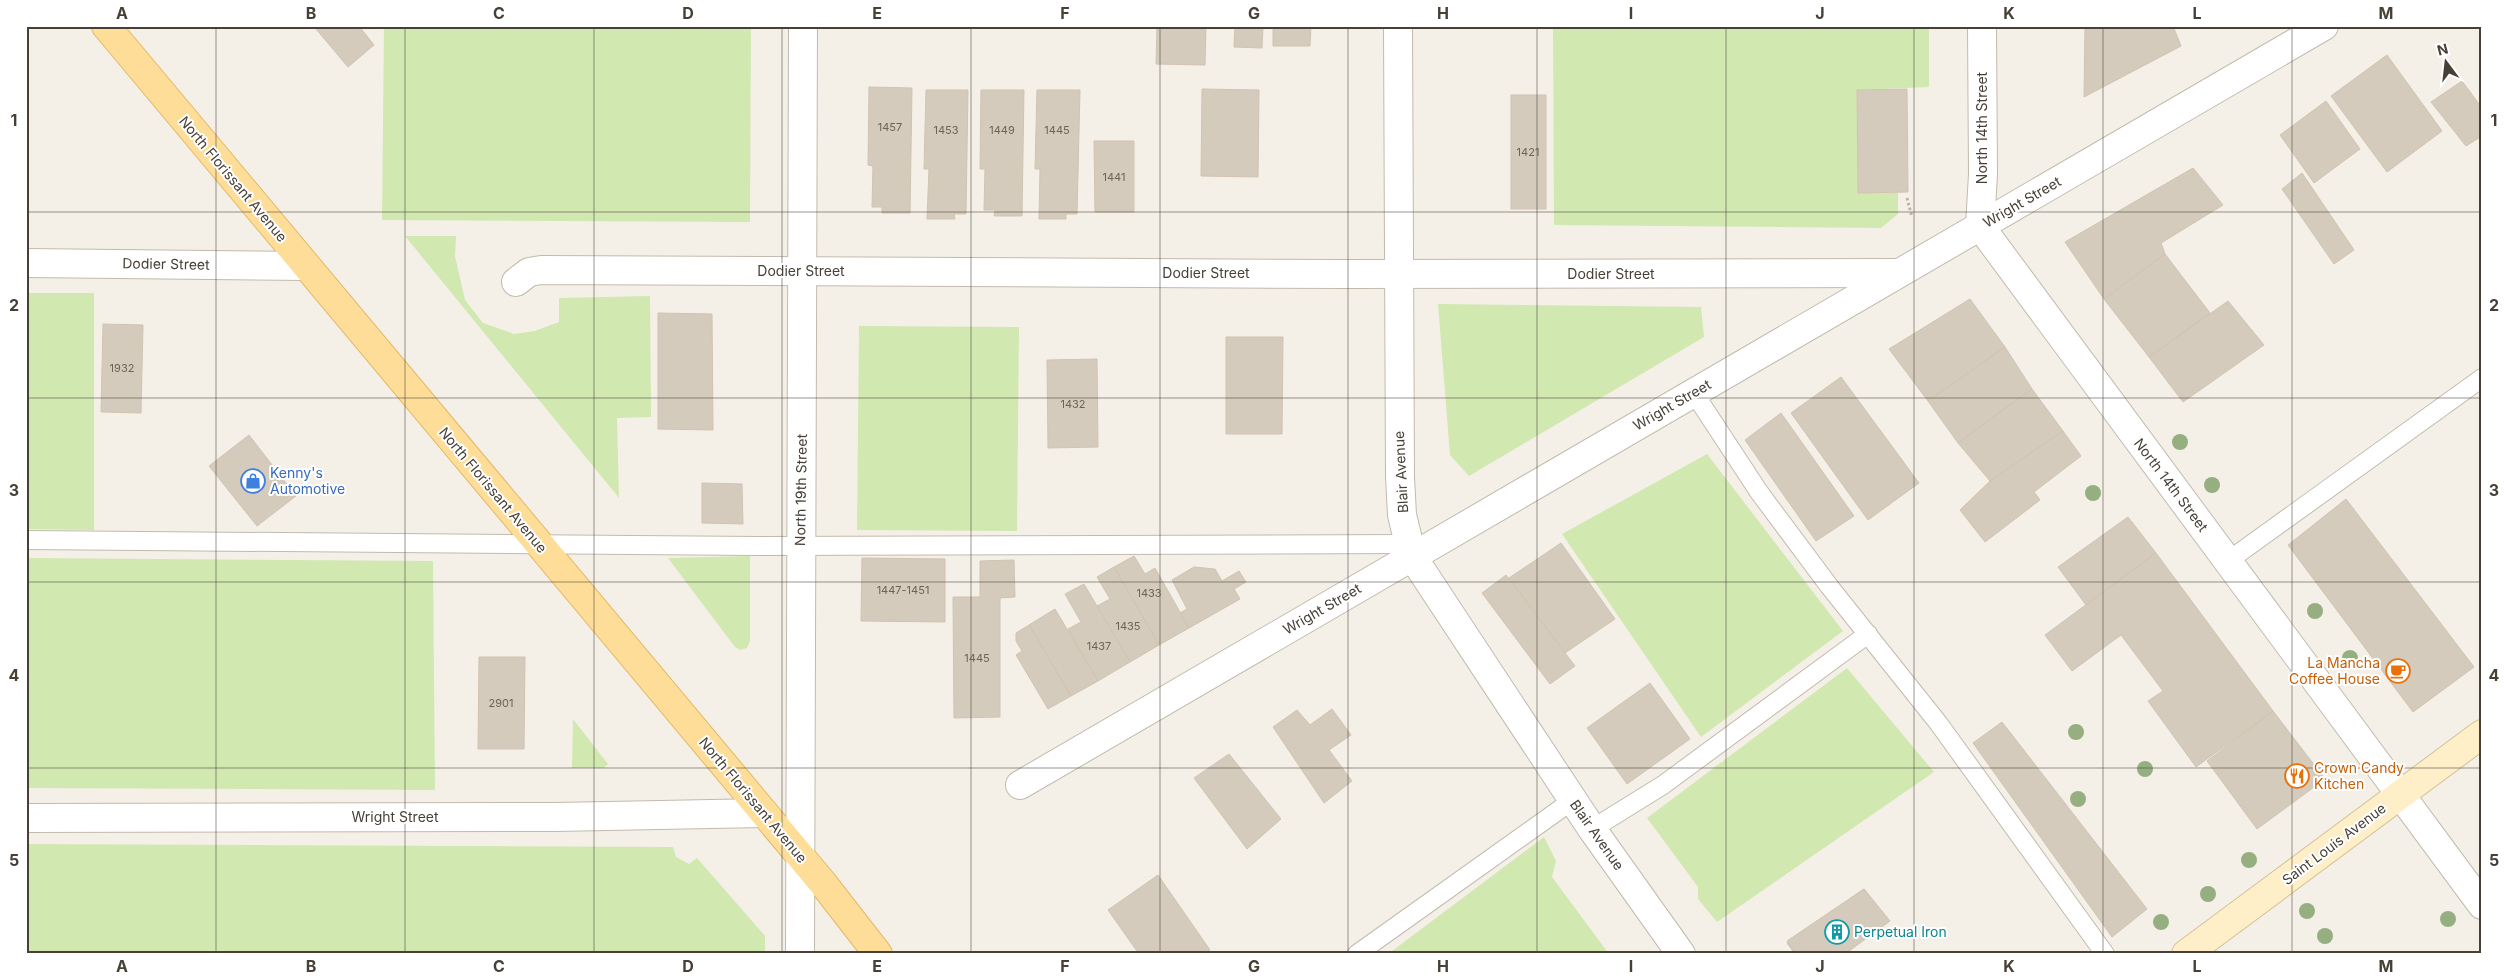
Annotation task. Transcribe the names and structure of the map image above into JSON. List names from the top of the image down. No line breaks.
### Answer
{"streets":{"main road":["North Florissant Avenue"],"street":["North 14th Street","Wright Street","Dodier Street","Blair Avenue","North 19th Street","Saint Louis Avenue"]},"crossings":[["North 14th Street","Wright Street"],["North 14th Street","Saint Louis Avenue"],["North Florissant Avenue","Wright Street"],["North Florissant Avenue","Dodier Street"],["North Florissant Avenue","North 19th Street"],["Wright Street","Dodier Street"],["Wright Street","Blair Avenue"],["Dodier Street","Blair Avenue"],["Dodier Street","North 19th Street"]],"places":{"shop":["Kenny's Automotive"],"cafe":["La Mancha Coffee House"],"restaurant":["Crown Candy Kitchen"],"building":["Perpetual Iron"]},"house_numbers":["1457","1453","1449","1445","1421","1441","1932","1432","1447-1451","1433","1435","1437","1445","2901"],"north":"top","grid":{"columns":["A","B","C","D","E","F","G","H","I","J","K","L","M"],"rows":["1","2","3","4","5"]}}
